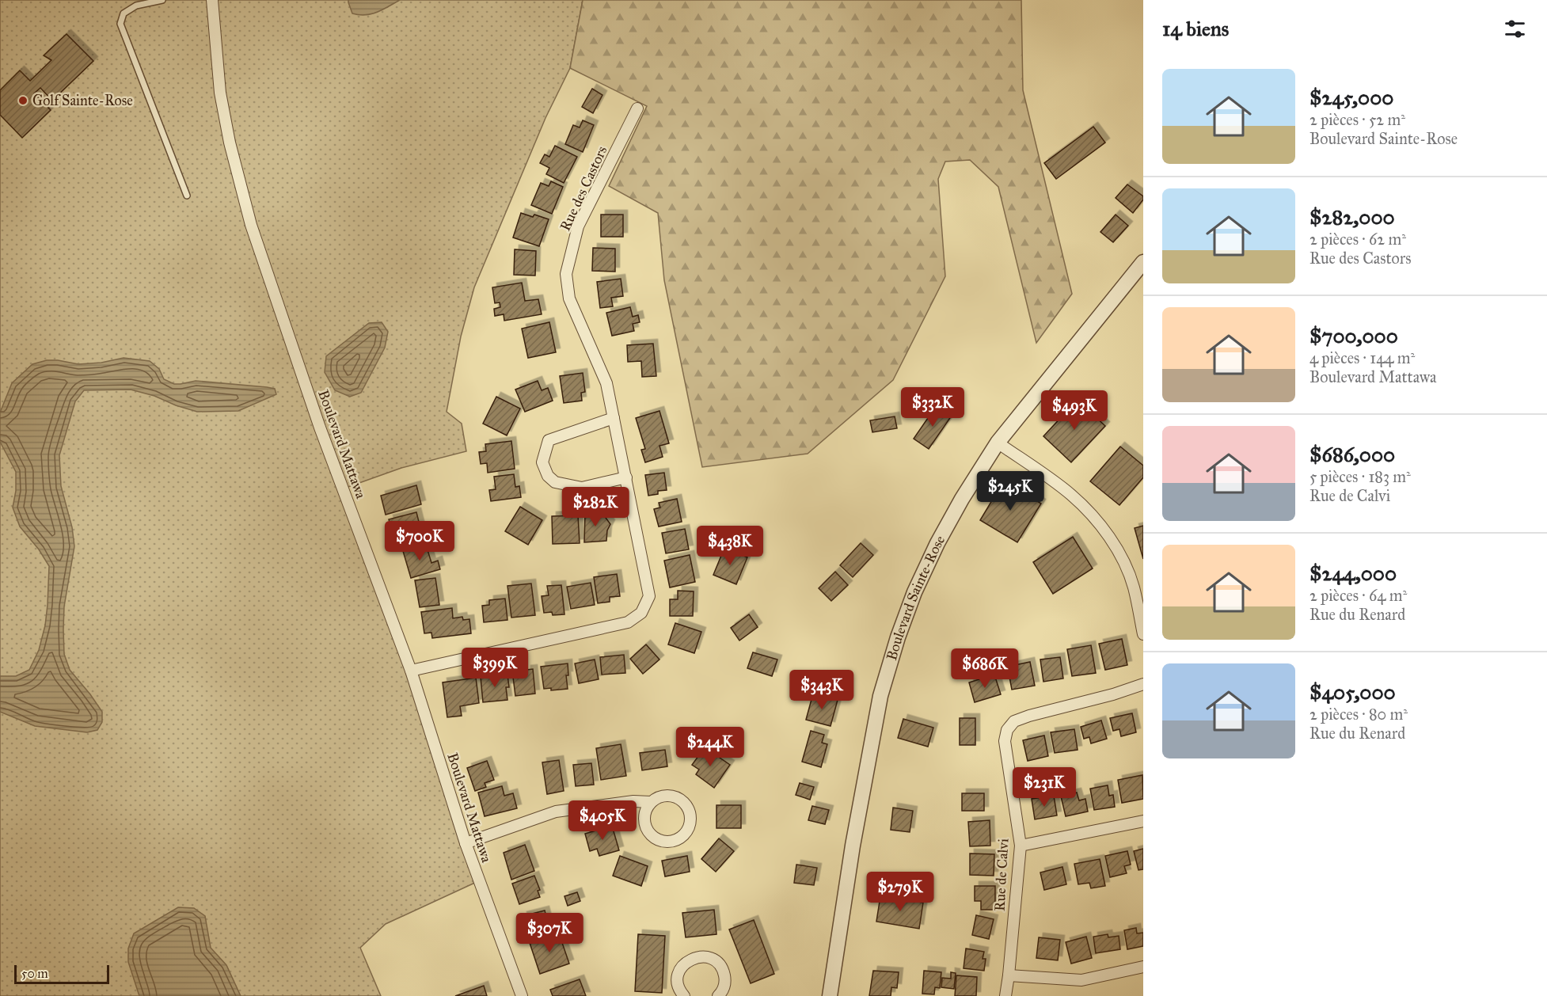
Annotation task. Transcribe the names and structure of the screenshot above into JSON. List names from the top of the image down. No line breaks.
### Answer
{"streets":{"street":["Rue des Castors","Boulevard Mattawa","Boulevard Sainte-Rose","Rue de Calvi"]},"crossings":[["Rue des Castors","Boulevard Mattawa"]],"places":["Golf Sainte-Rose"],"scale_bar":"50 m","page":{"heading":"14 biens","list":[{"name":"$245,000","note":"2 pièces · 52 m² · Boulevard Sainte-Rose"},{"name":"$282,000","note":"2 pièces · 62 m² · Rue des Castors"},{"name":"$700,000","note":"4 pièces · 144 m² · Boulevard Mattawa"},{"name":"$686,000","note":"5 pièces · 183 m² · Rue de Calvi"},{"name":"$244,000","note":"2 pièces · 64 m² · Rue du Renard"},{"name":"$405,000","note":"2 pièces · 80 m² · Rue du Renard"}],"price":["$332K","$493K","$245K","$282K","$700K","$438K","$399K","$686K","$343K","$244K","$231K","$405K","$279K","$307K"],"scale":"50 m"}}
